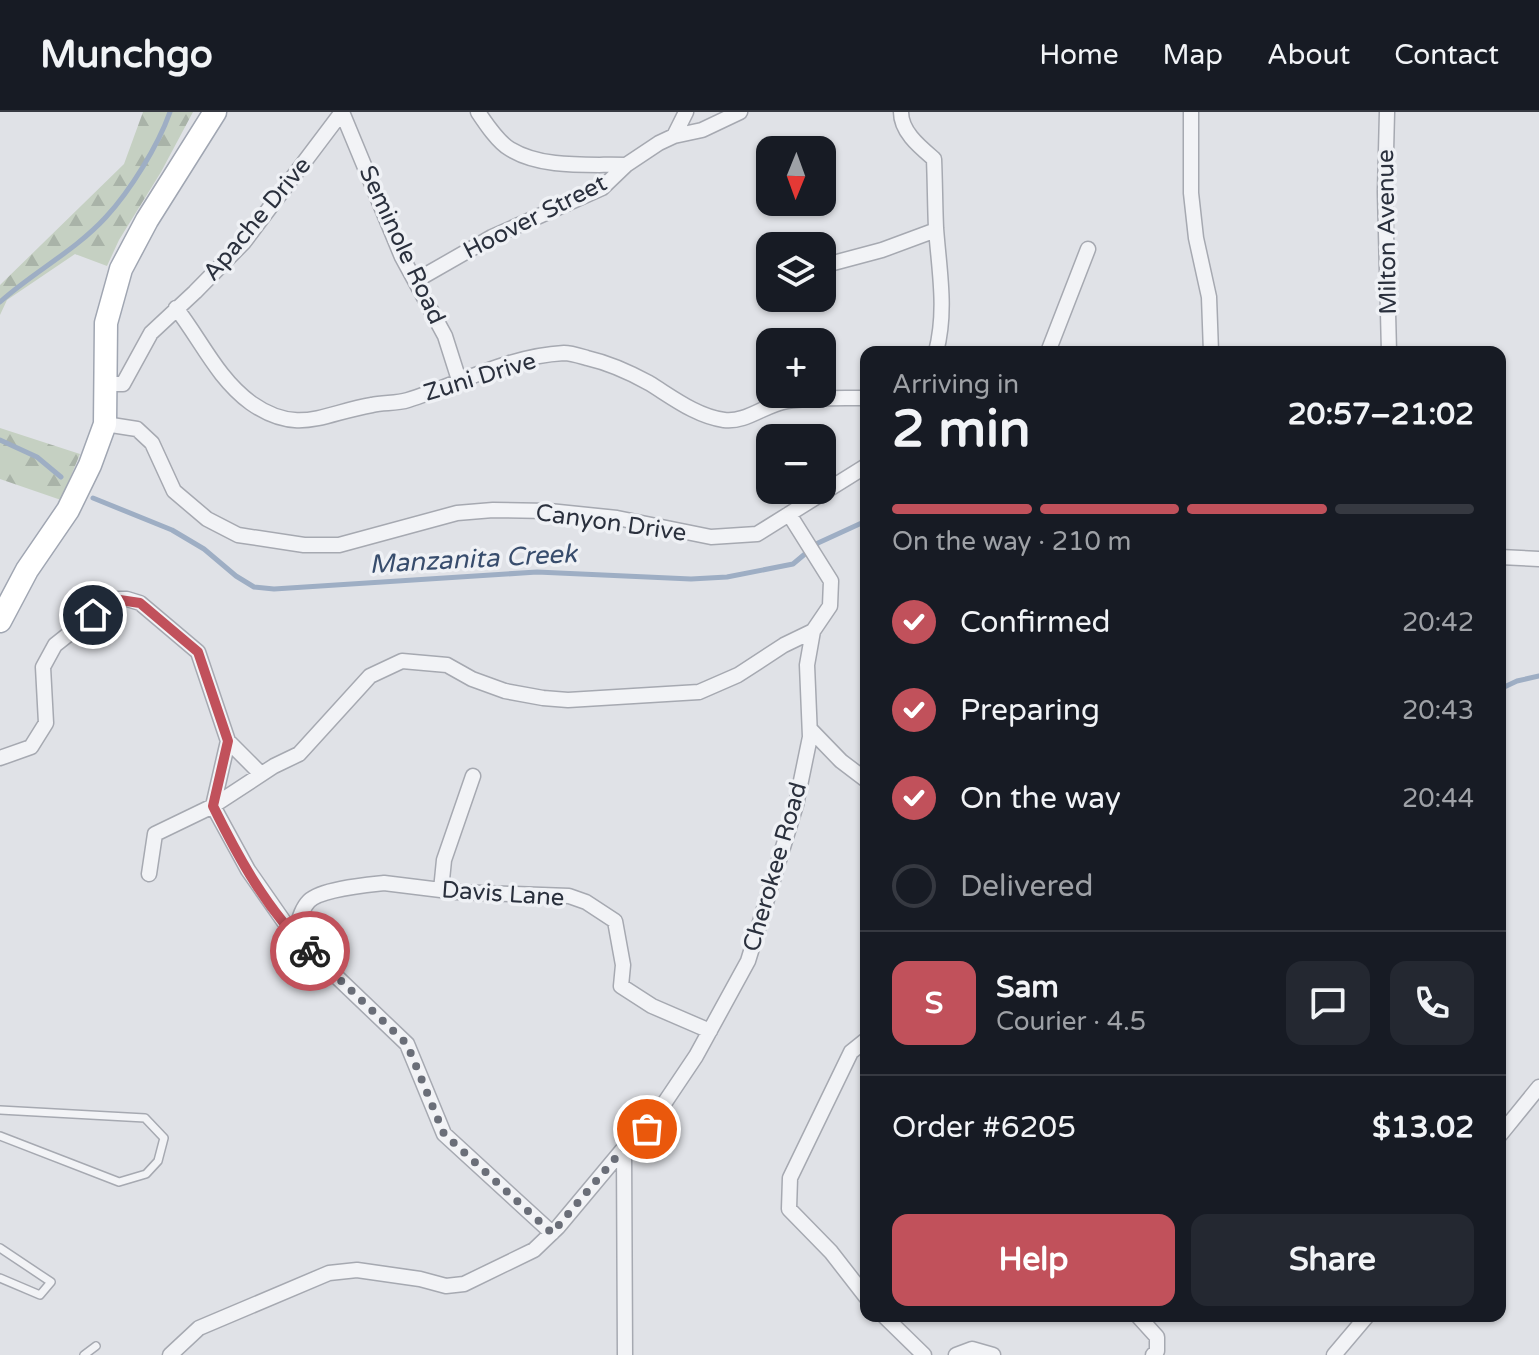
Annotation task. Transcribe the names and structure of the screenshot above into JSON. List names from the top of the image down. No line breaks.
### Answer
{"streets":{"street":["Hoover Street","Apache Drive","Milton Avenue","Seminole Road","Zuni Drive","Canyon Drive","Cherokee Road","Davis Lane"]},"crossings":[["Hoover Street","Seminole Road"],["Apache Drive","Seminole Road"],["Apache Drive","Zuni Drive"],["Seminole Road","Zuni Drive"],["Canyon Drive","Cherokee Road"],["Cherokee Road","Davis Lane"]],"water":["Manzanita Creek"],"north":"bottom","page":{"header":"Munchgo","nav":["Home","Map","About","Contact"],"map_buttons":["+","−"],"heading":["2 min","Arriving in","20:57–21:02"],"panel":["Sam","Courier · 4.5","Order #6205","$13.02"],"bar":"On the way · 210 m","list":[["Confirmed","20:42"],["Preparing","20:43"],["On the way","20:44"],"Delivered"],"round":"S","buttons":["Help","Share"]}}
